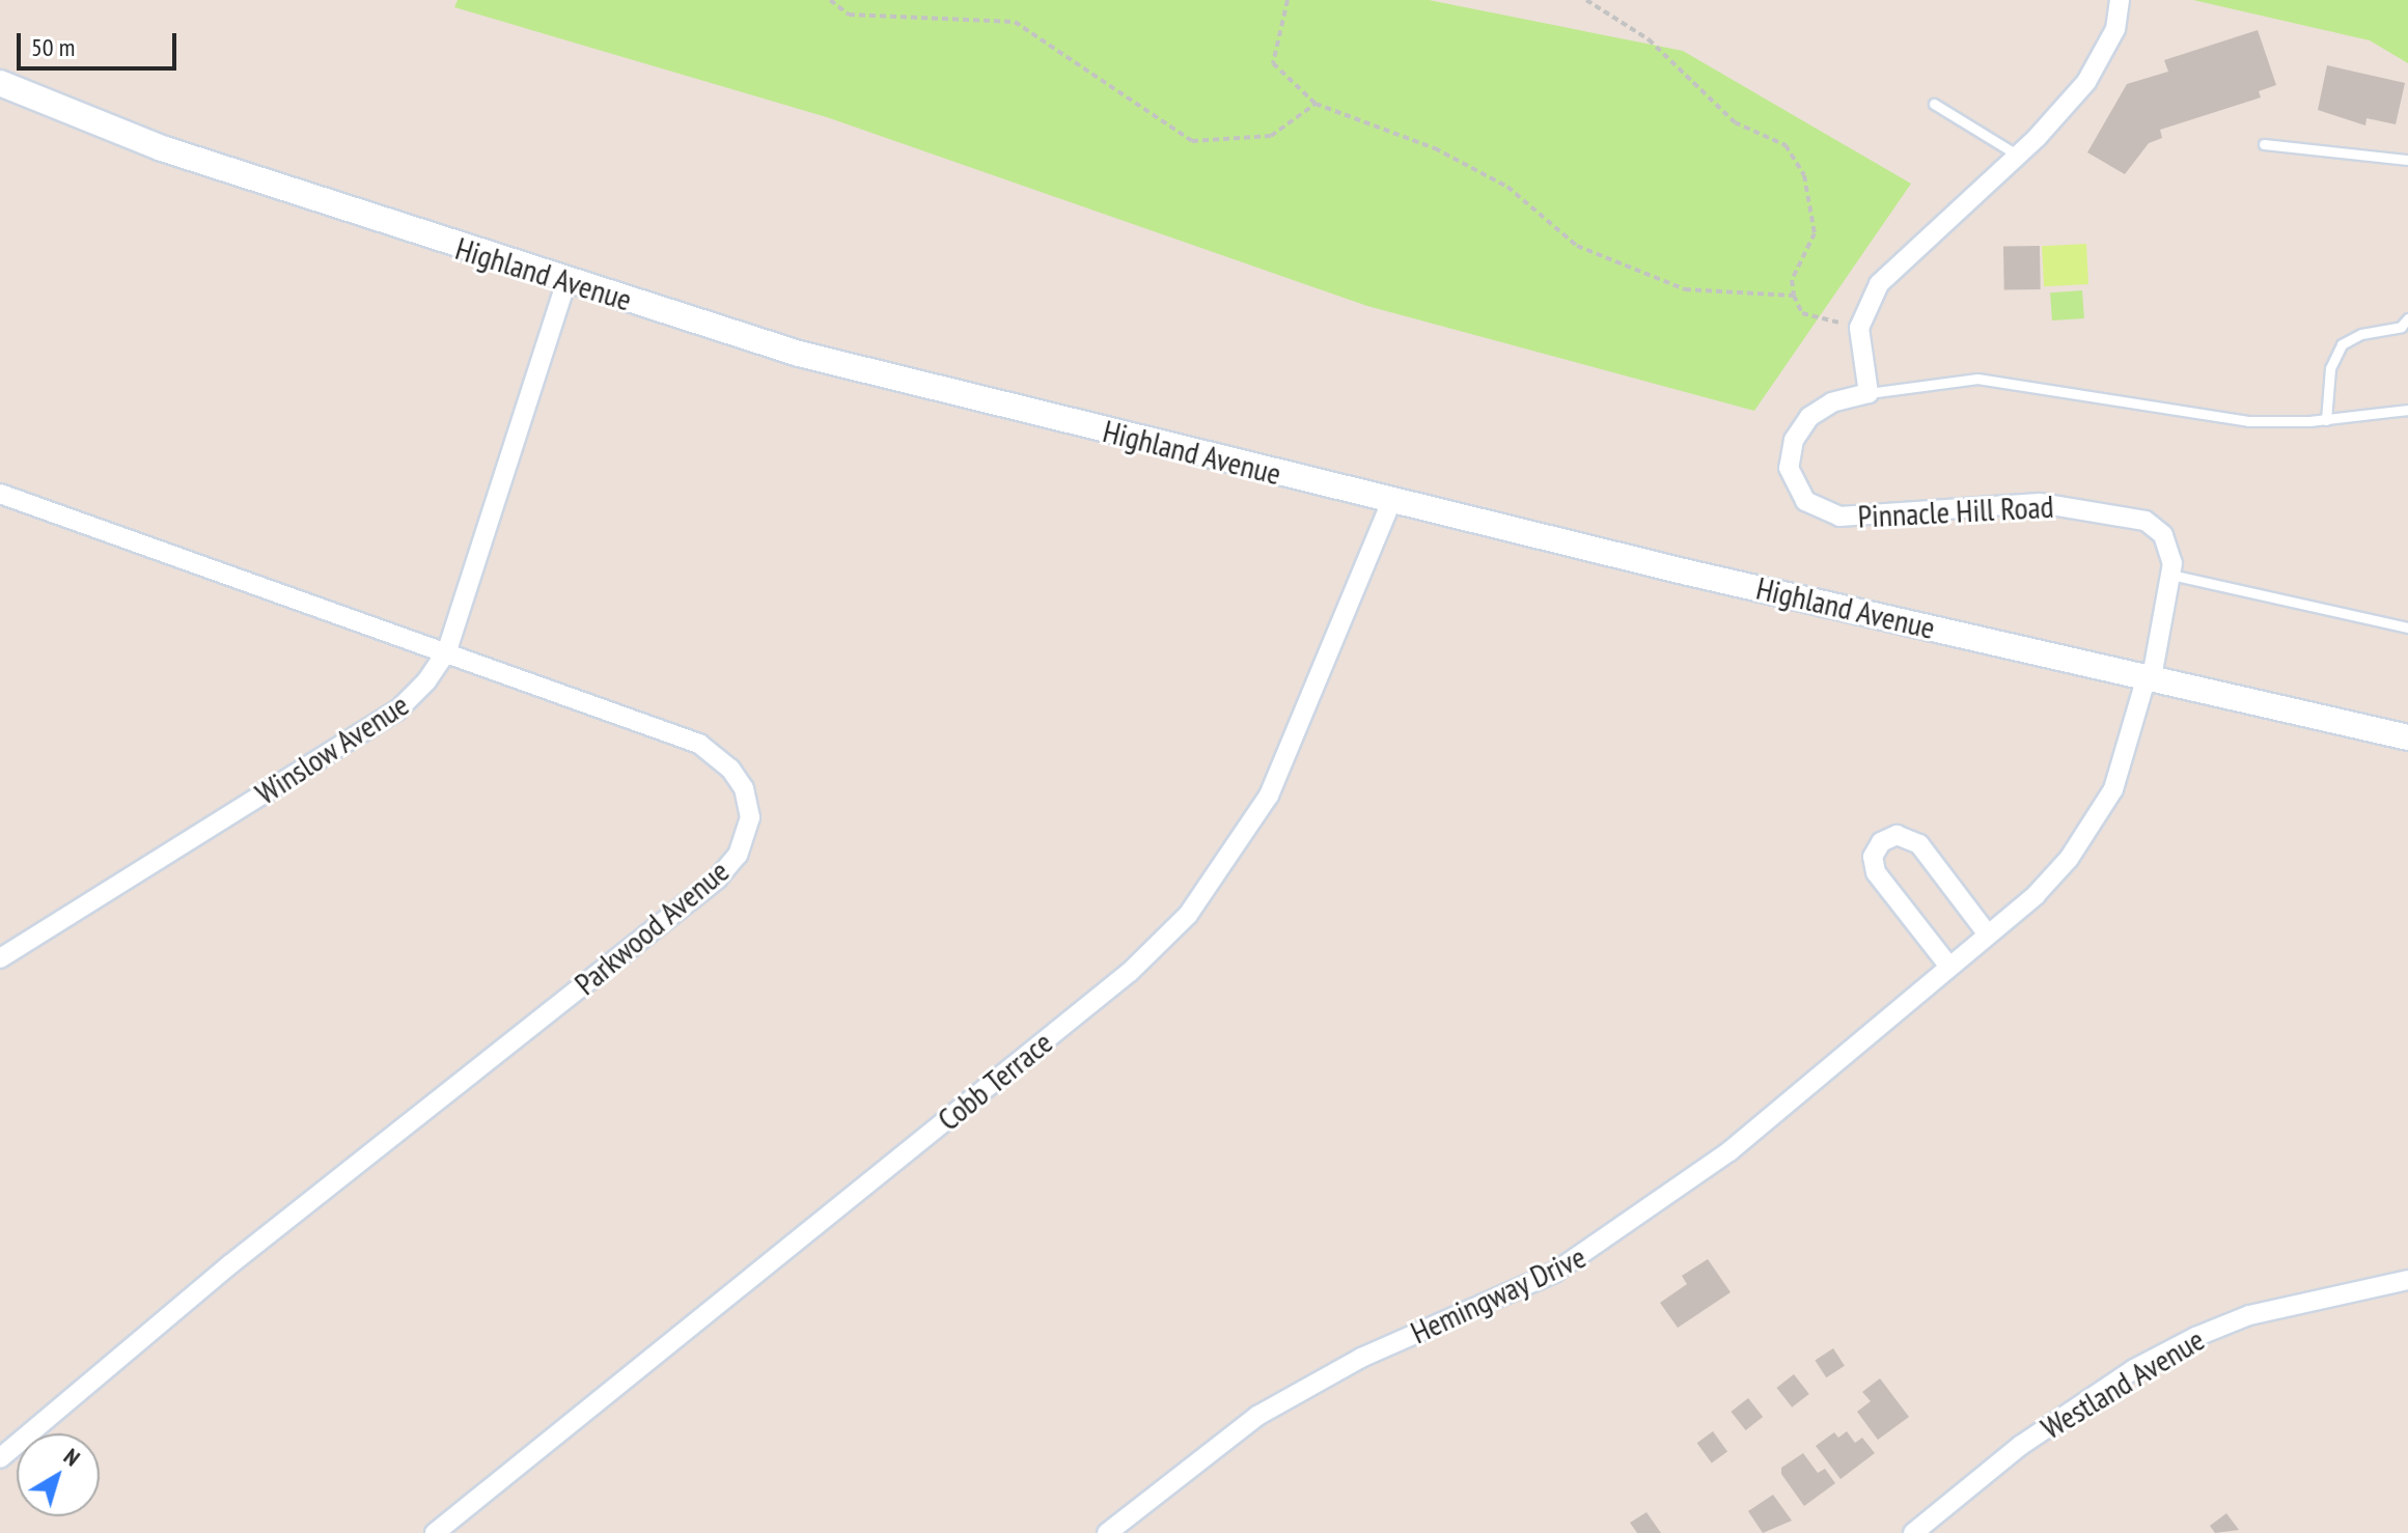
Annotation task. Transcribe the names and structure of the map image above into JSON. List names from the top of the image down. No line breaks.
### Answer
{"streets":{"street":["Highland Avenue","Pinnacle Hill Road","Winslow Avenue","Parkwood Avenue","Cobb Terrace","Hemingway Drive","Westland Avenue"]},"crossings":[["Highland Avenue","Pinnacle Hill Road"],["Highland Avenue","Winslow Avenue"],["Highland Avenue","Cobb Terrace"],["Highland Avenue","Hemingway Drive"],["Pinnacle Hill Road","Hemingway Drive"],["Winslow Avenue","Parkwood Avenue"]],"scale_bar":"50 m","north":"top right"}
